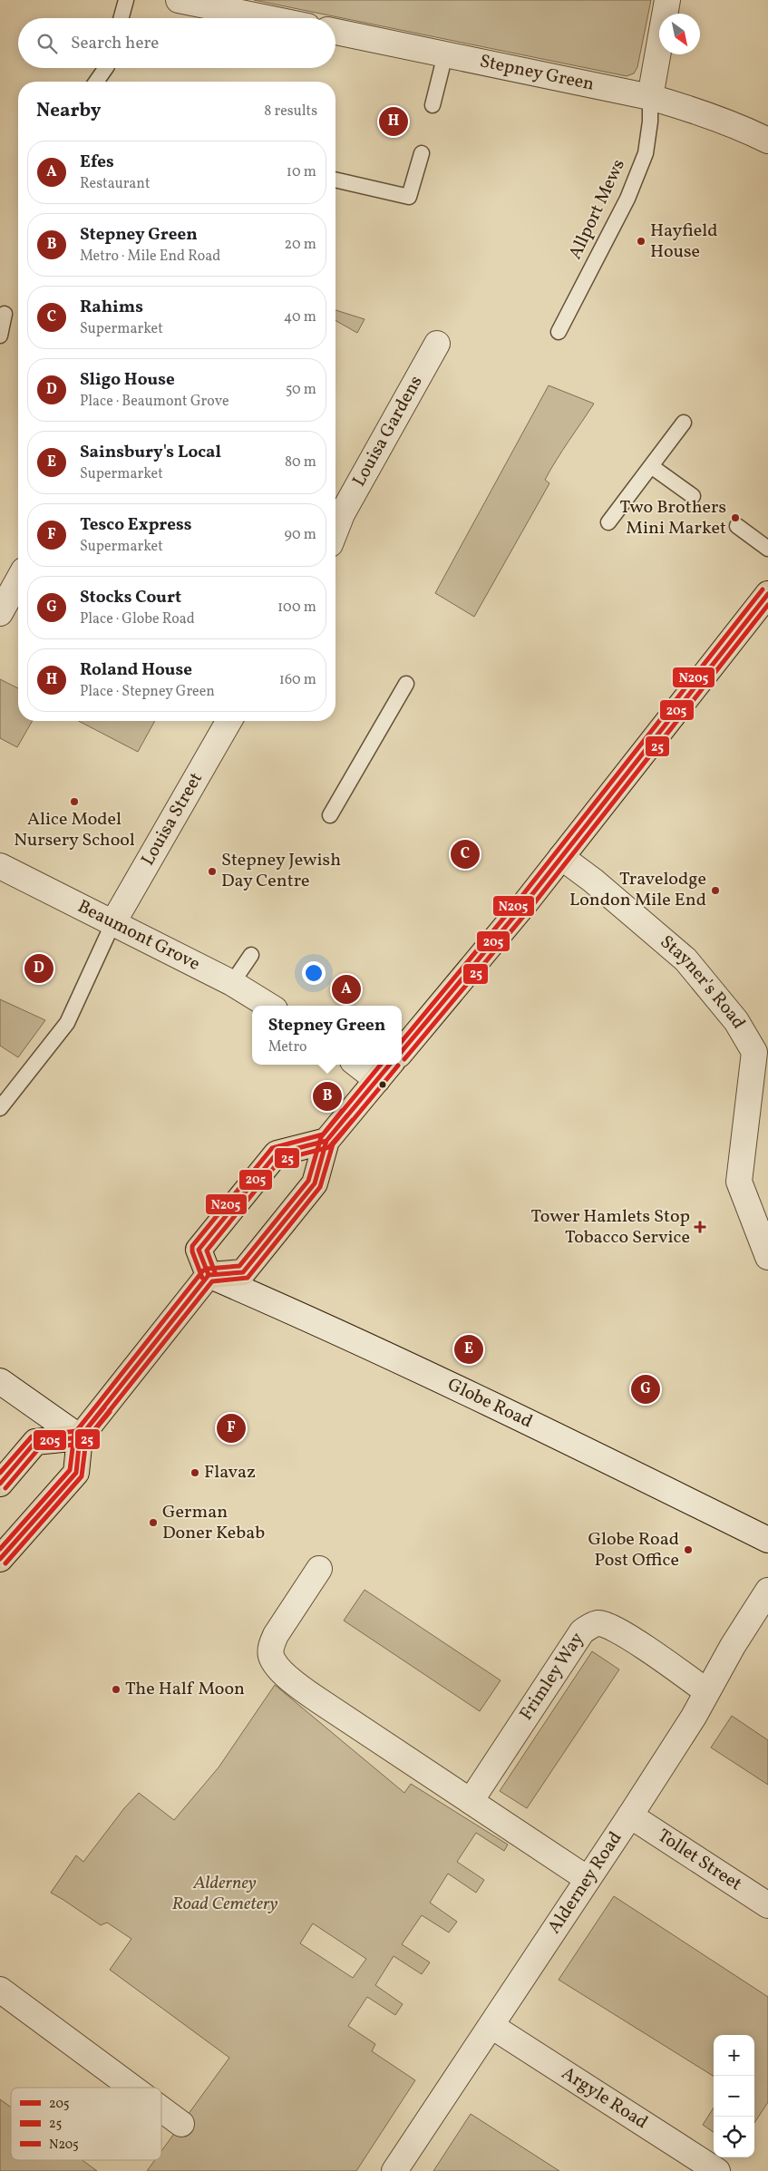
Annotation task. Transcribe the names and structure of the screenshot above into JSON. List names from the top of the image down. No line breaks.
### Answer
{"streets":{"street":["Stepney Green","Louisa Gardens","Louisa Street","Beaumont Grove","Stayner's Road","Globe Road","Frimley Way","Tollet Street","Alderney Road","Argyle Road"],"lane":["Allport Mews"]},"crossings":[["Stepney Green","Allport Mews"],["Louisa Street","Beaumont Grove"],["Frimley Way","Alderney Road"],["Tollet Street","Alderney Road"],["Alderney Road","Argyle Road"]],"parks":["Alderney Road Cemetery"],"places":{"other":["Hayfield House","Two Brothers Mini Market","Alice Model Nursery School","Stepney Jewish Day Centre","Travelodge London Mile End","Flavaz","German Doner Kebab","Globe Road Post Office","The Half Moon"],"health":["Tower Hamlets Stop Tobacco Service"]},"lines":["transit line N205","transit line 205","transit line 25"],"legend":["205","25","N205"],"north":"bottom right","page":{"search":"Search here","heading":["Nearby","8 results"],"pins":["H","C","D","A","B","E","G","F"],"list":[{"mark":"A","name":"Efes","note":"Restaurant","value":"10 m"},{"mark":"B","name":"Stepney Green","note":"Metro · Mile End Road","value":"20 m"},{"mark":"C","name":"Rahims","note":"Supermarket","value":"40 m"},{"mark":"D","name":"Sligo House","note":"Place · Beaumont Grove","value":"50 m"},{"mark":"E","name":"Sainsbury's Local","note":"Supermarket","value":"80 m"},{"mark":"F","name":"Tesco Express","note":"Supermarket","value":"90 m"},{"mark":"G","name":"Stocks Court","note":"Place · Globe Road","value":"100 m"},{"mark":"H","name":"Roland House","note":"Place · Stepney Green","value":"160 m"}],"popup":["Stepney Green","Metro"],"map_buttons":["+","−"]}}
